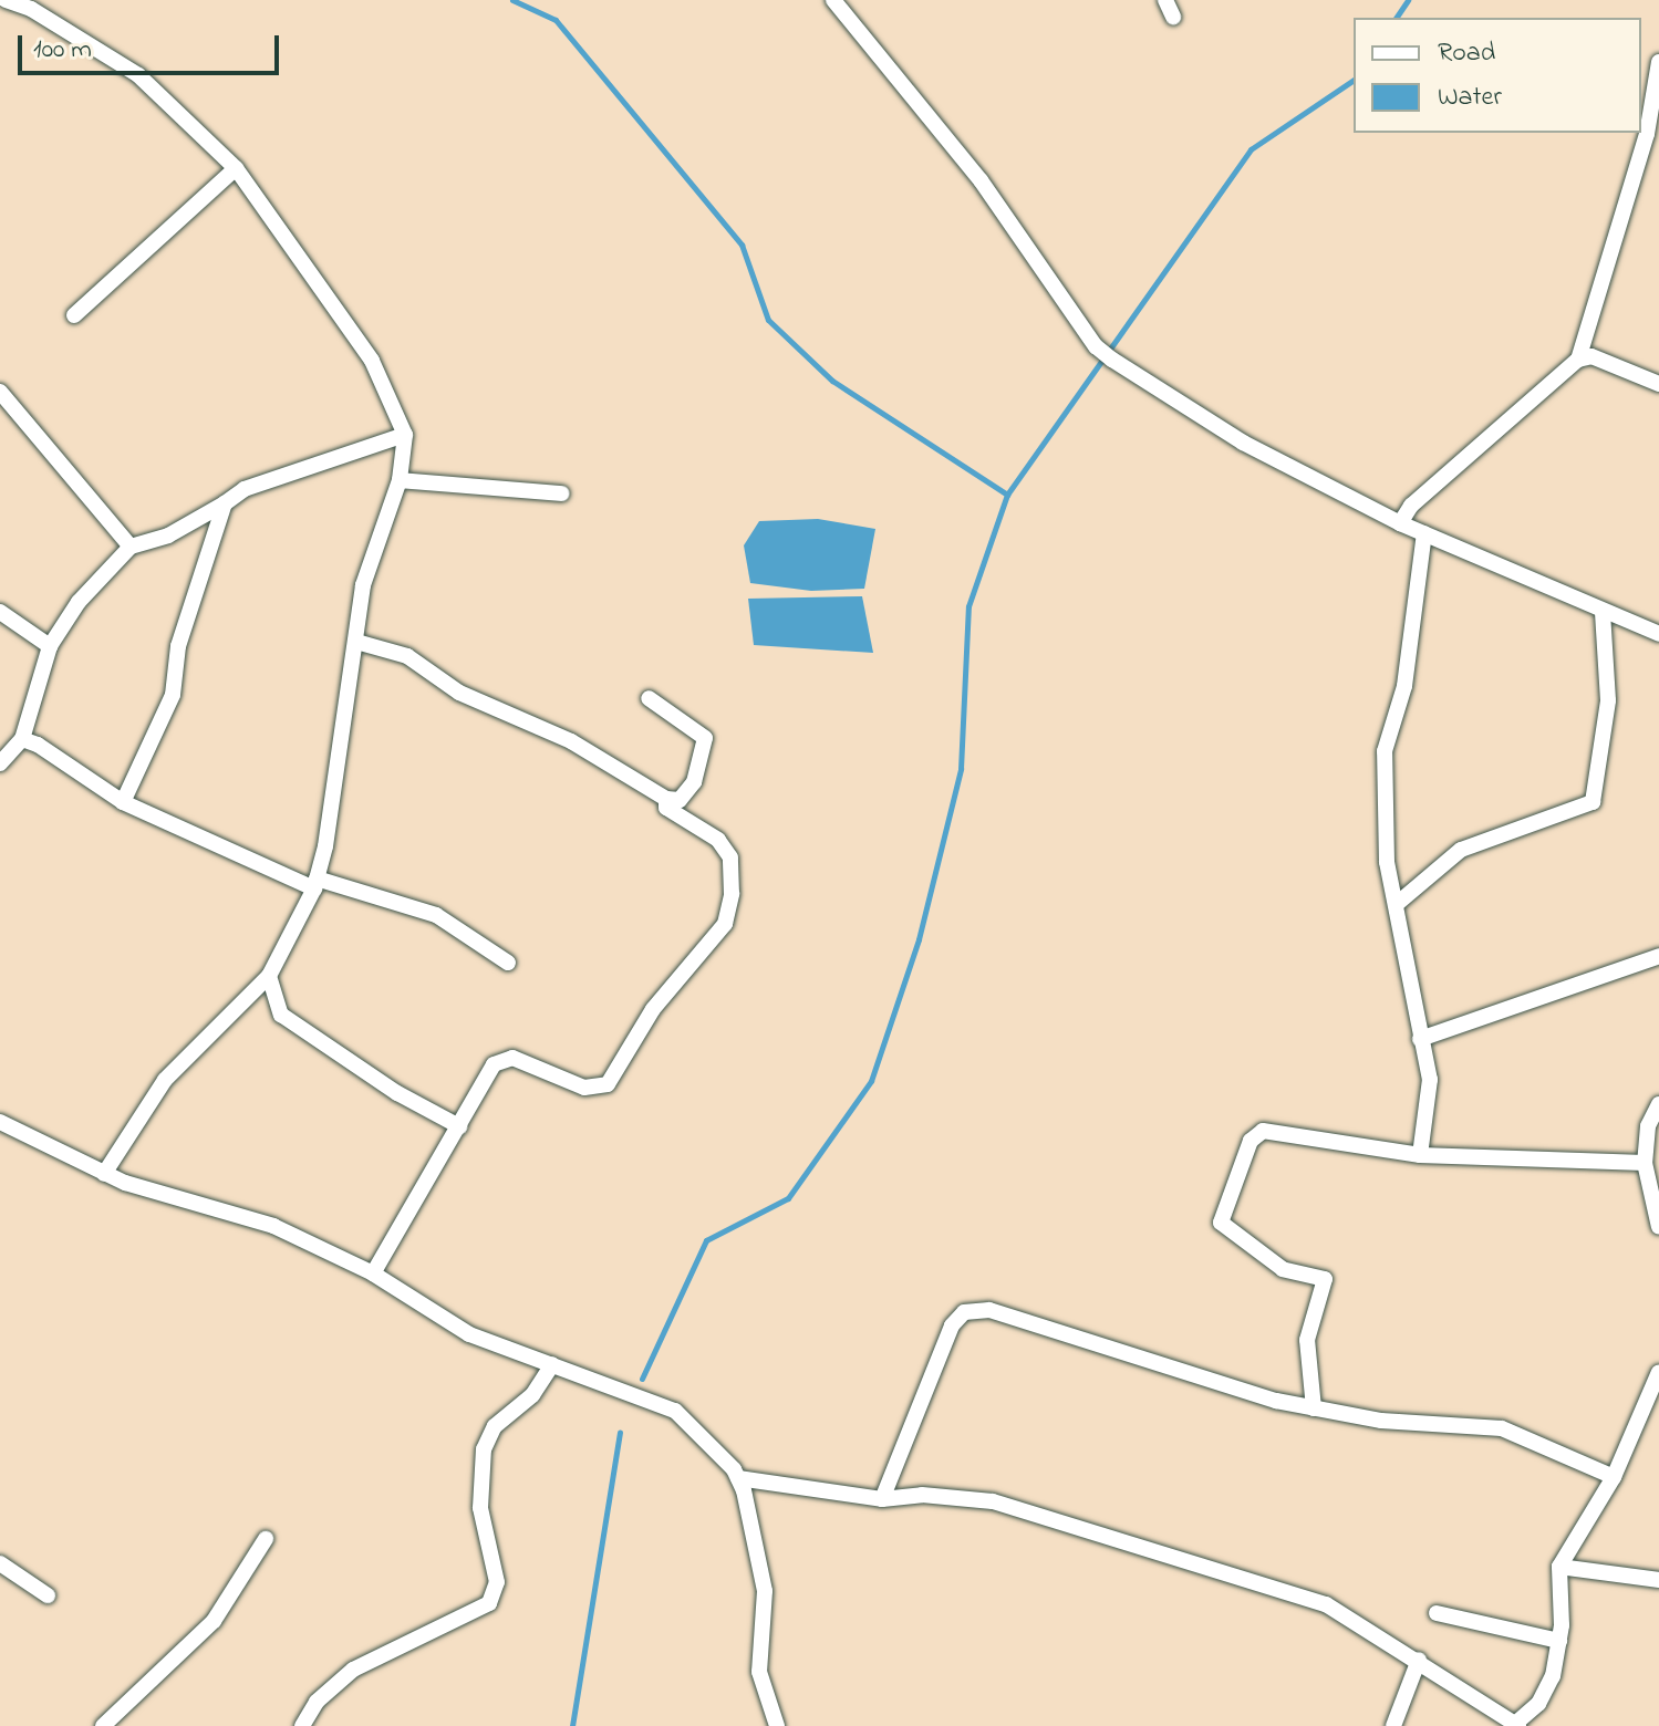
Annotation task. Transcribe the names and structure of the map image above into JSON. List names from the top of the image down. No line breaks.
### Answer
{"legend":["Road","Water"],"scale_bar":"100 m"}
